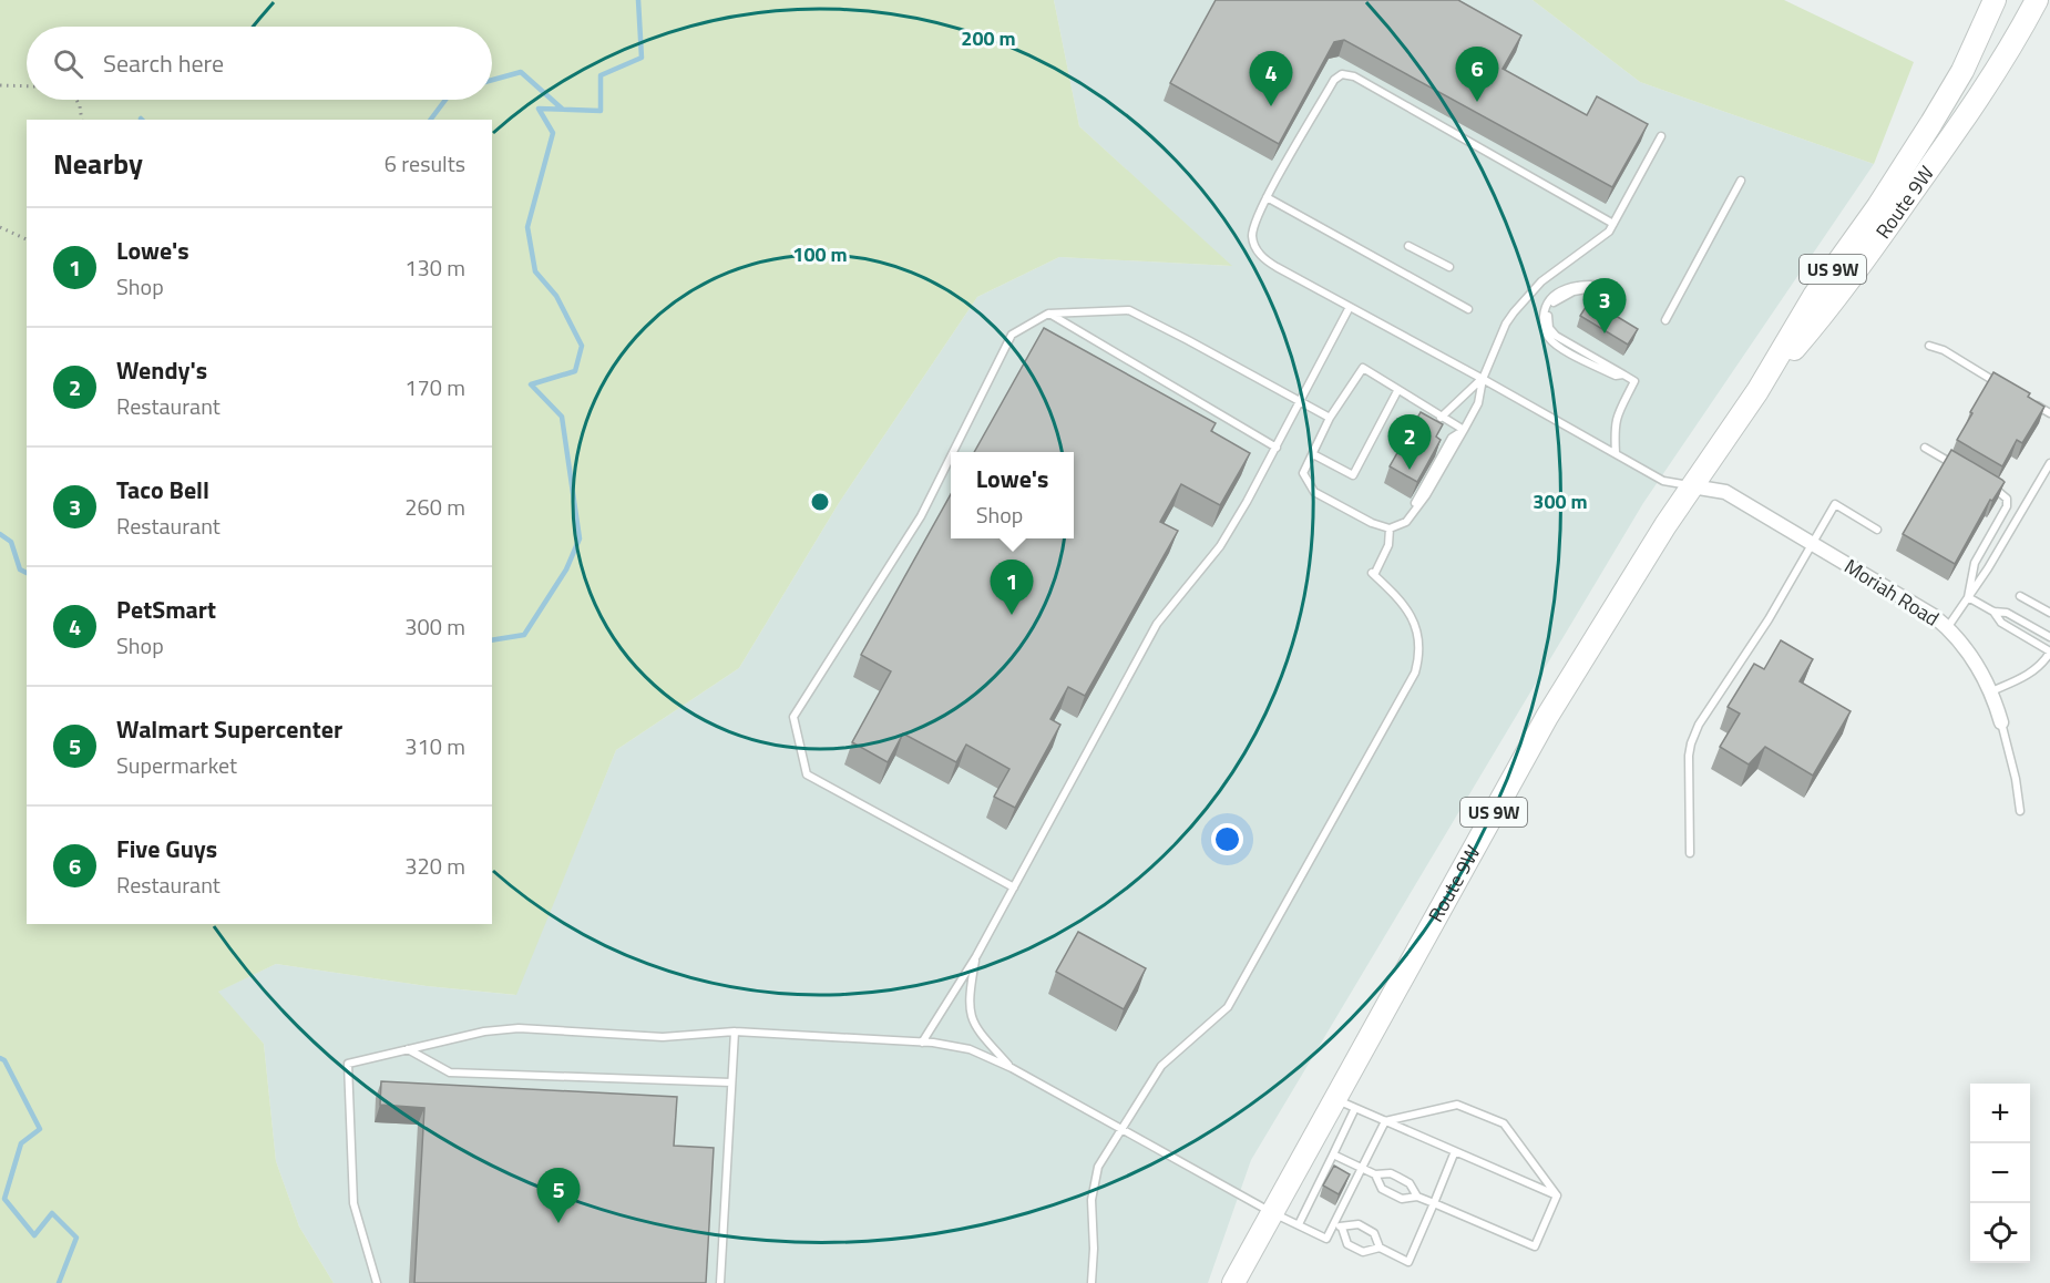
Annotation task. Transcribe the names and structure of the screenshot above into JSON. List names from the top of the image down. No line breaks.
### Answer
{"streets":{"main road":["Route 9W","US 9W"],"street":["Moriah Road"]},"crossings":[["Route 9W","Moriah Road"]],"page":{"search":"Search here","pins":["6","4","3","2","1","5"],"heading":["Nearby","6 results"],"list":[{"mark":"1","name":"Lowe's","note":"Shop","value":"130 m"},{"mark":"2","name":"Wendy's","note":"Restaurant","value":"170 m"},{"mark":"3","name":"Taco Bell","note":"Restaurant","value":"260 m"},{"mark":"4","name":"PetSmart","note":"Shop","value":"300 m"},{"mark":"5","name":"Walmart Supercenter","note":"Supermarket","value":"310 m"},{"mark":"6","name":"Five Guys","note":"Restaurant","value":"320 m"}],"popup":["Lowe's","Shop"],"map_buttons":["+","−"]},"rings":["200 m","100 m","300 m"]}
